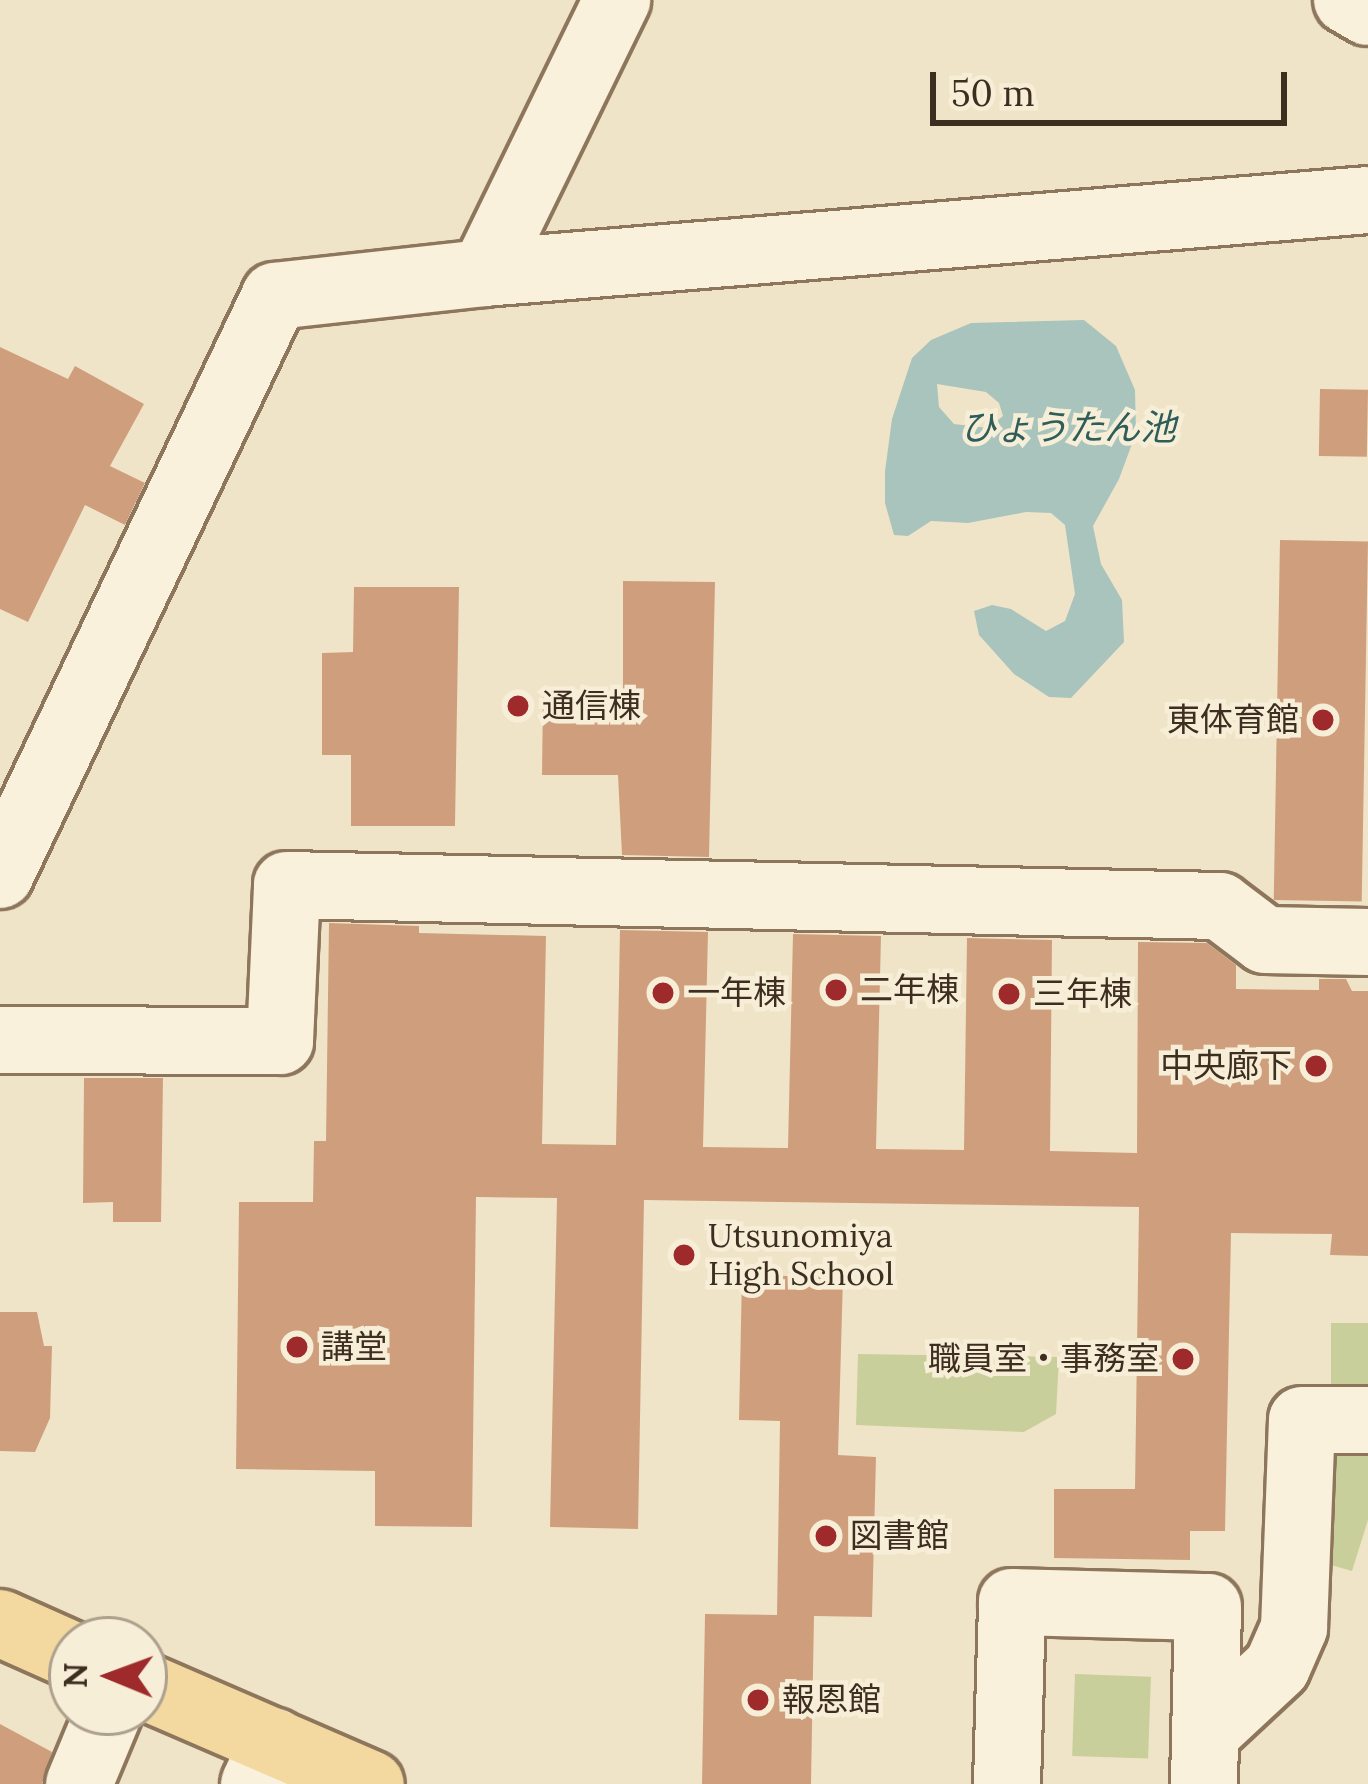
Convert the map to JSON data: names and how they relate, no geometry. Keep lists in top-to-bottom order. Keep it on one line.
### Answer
{"water":["ひょうたん池"],"places":["通信棟","東体育館","二年棟","一年棟","三年棟","中央廊下","Utsunomiya High School","講堂","職員室・事務室","図書館","報恩館"],"scale_bar":"50 m","north":"left"}
